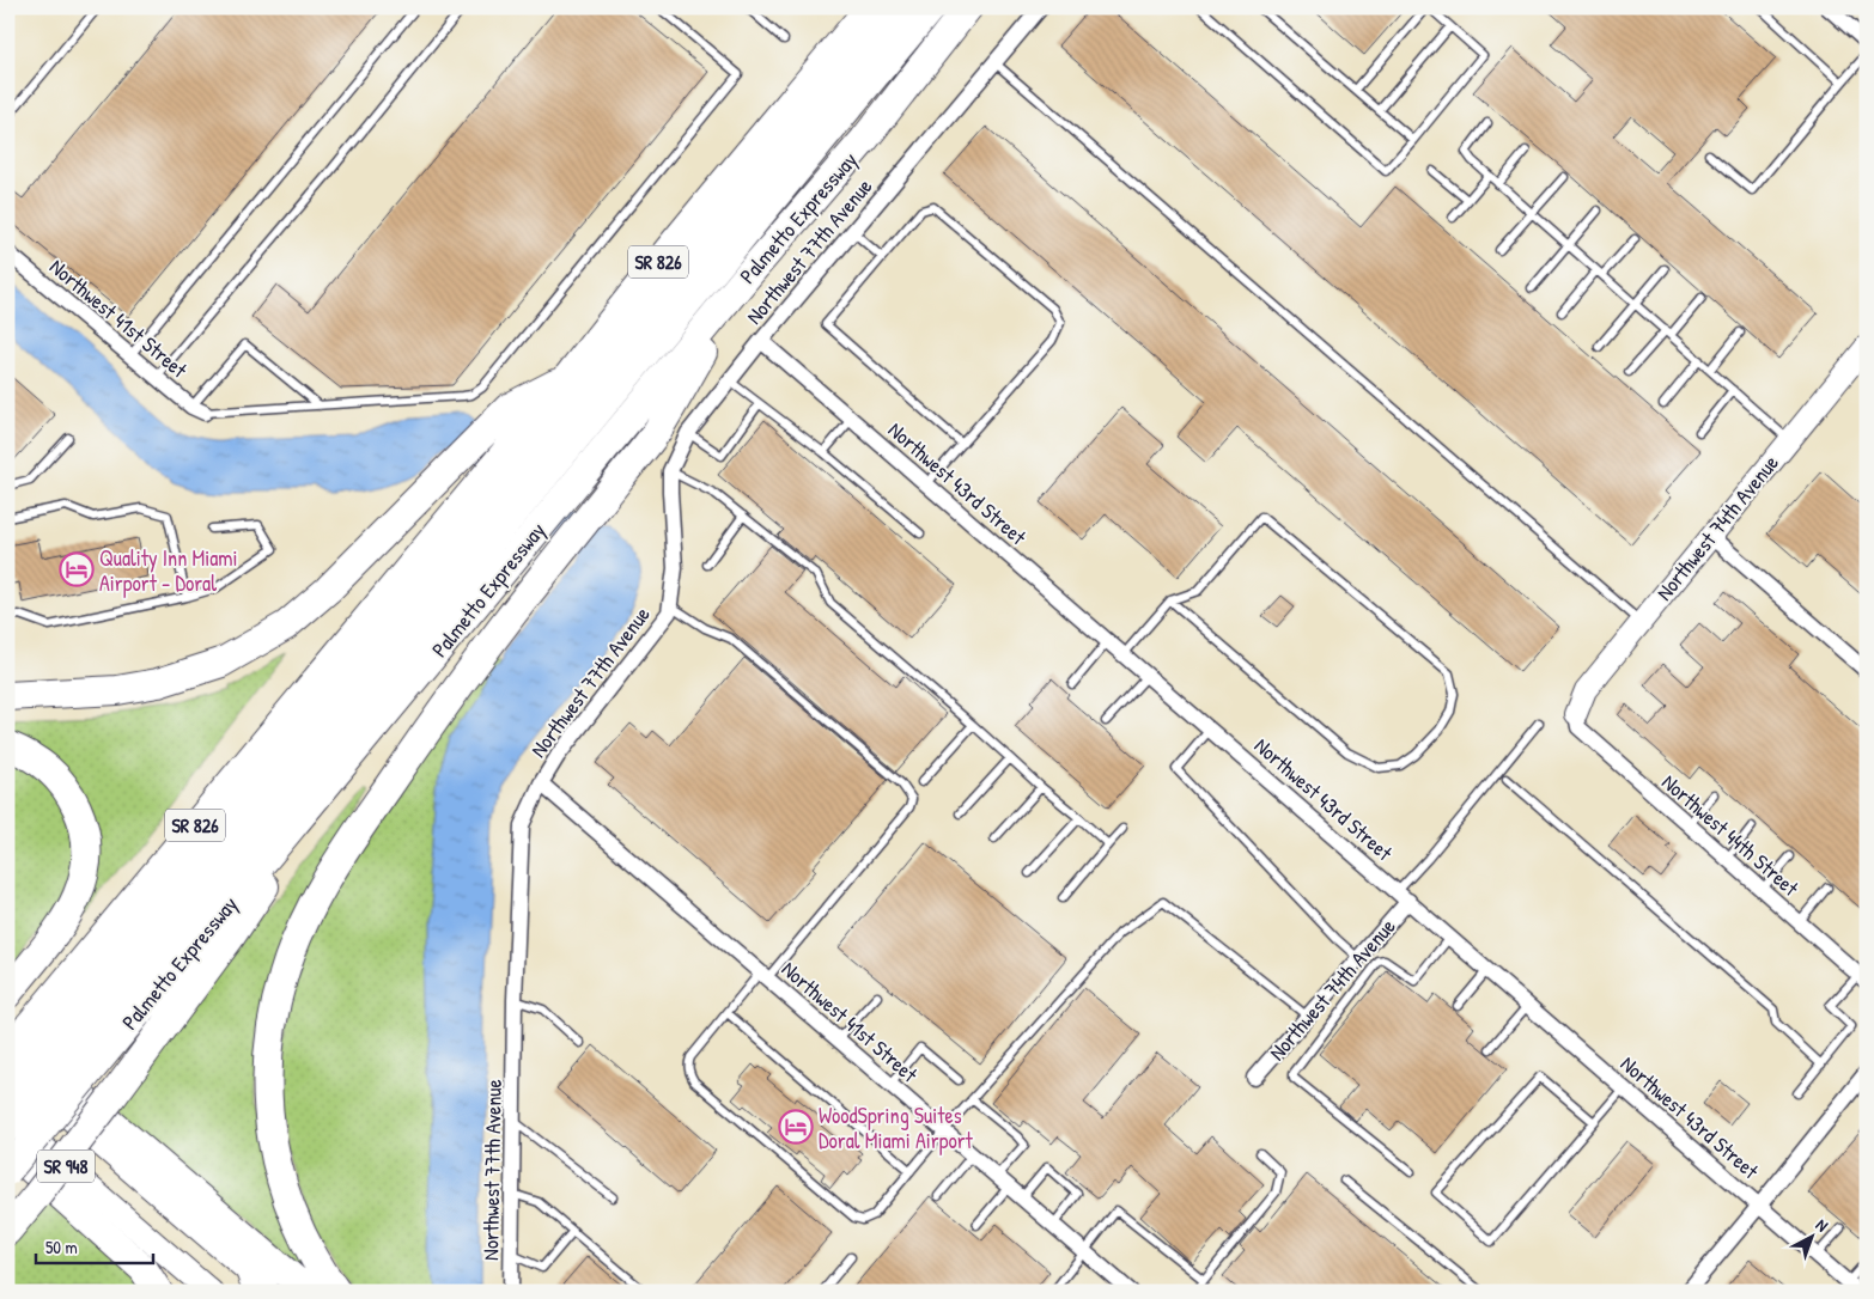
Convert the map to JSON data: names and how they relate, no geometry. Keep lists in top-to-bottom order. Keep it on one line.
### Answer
{"streets":{"highway":["Palmetto Expressway","SR 826"],"main road":["SR 948"],"street":["Northwest 77th Avenue","Northwest 41st Street","Northwest 43rd Street","Northwest 74th Avenue","Northwest 44th Street"]},"crossings":[["Northwest 77th Avenue","Northwest 41st Street"],["Northwest 77th Avenue","Northwest 43rd Street"],["Northwest 43rd Street","Northwest 74th Avenue"],["Northwest 74th Avenue","Northwest 44th Street"]],"places":{"hotel":["Quality Inn Miami Airport - Doral","WoodSpring Suites Doral Miami Airport"]},"scale_bar":"50 m","north":"top right"}
